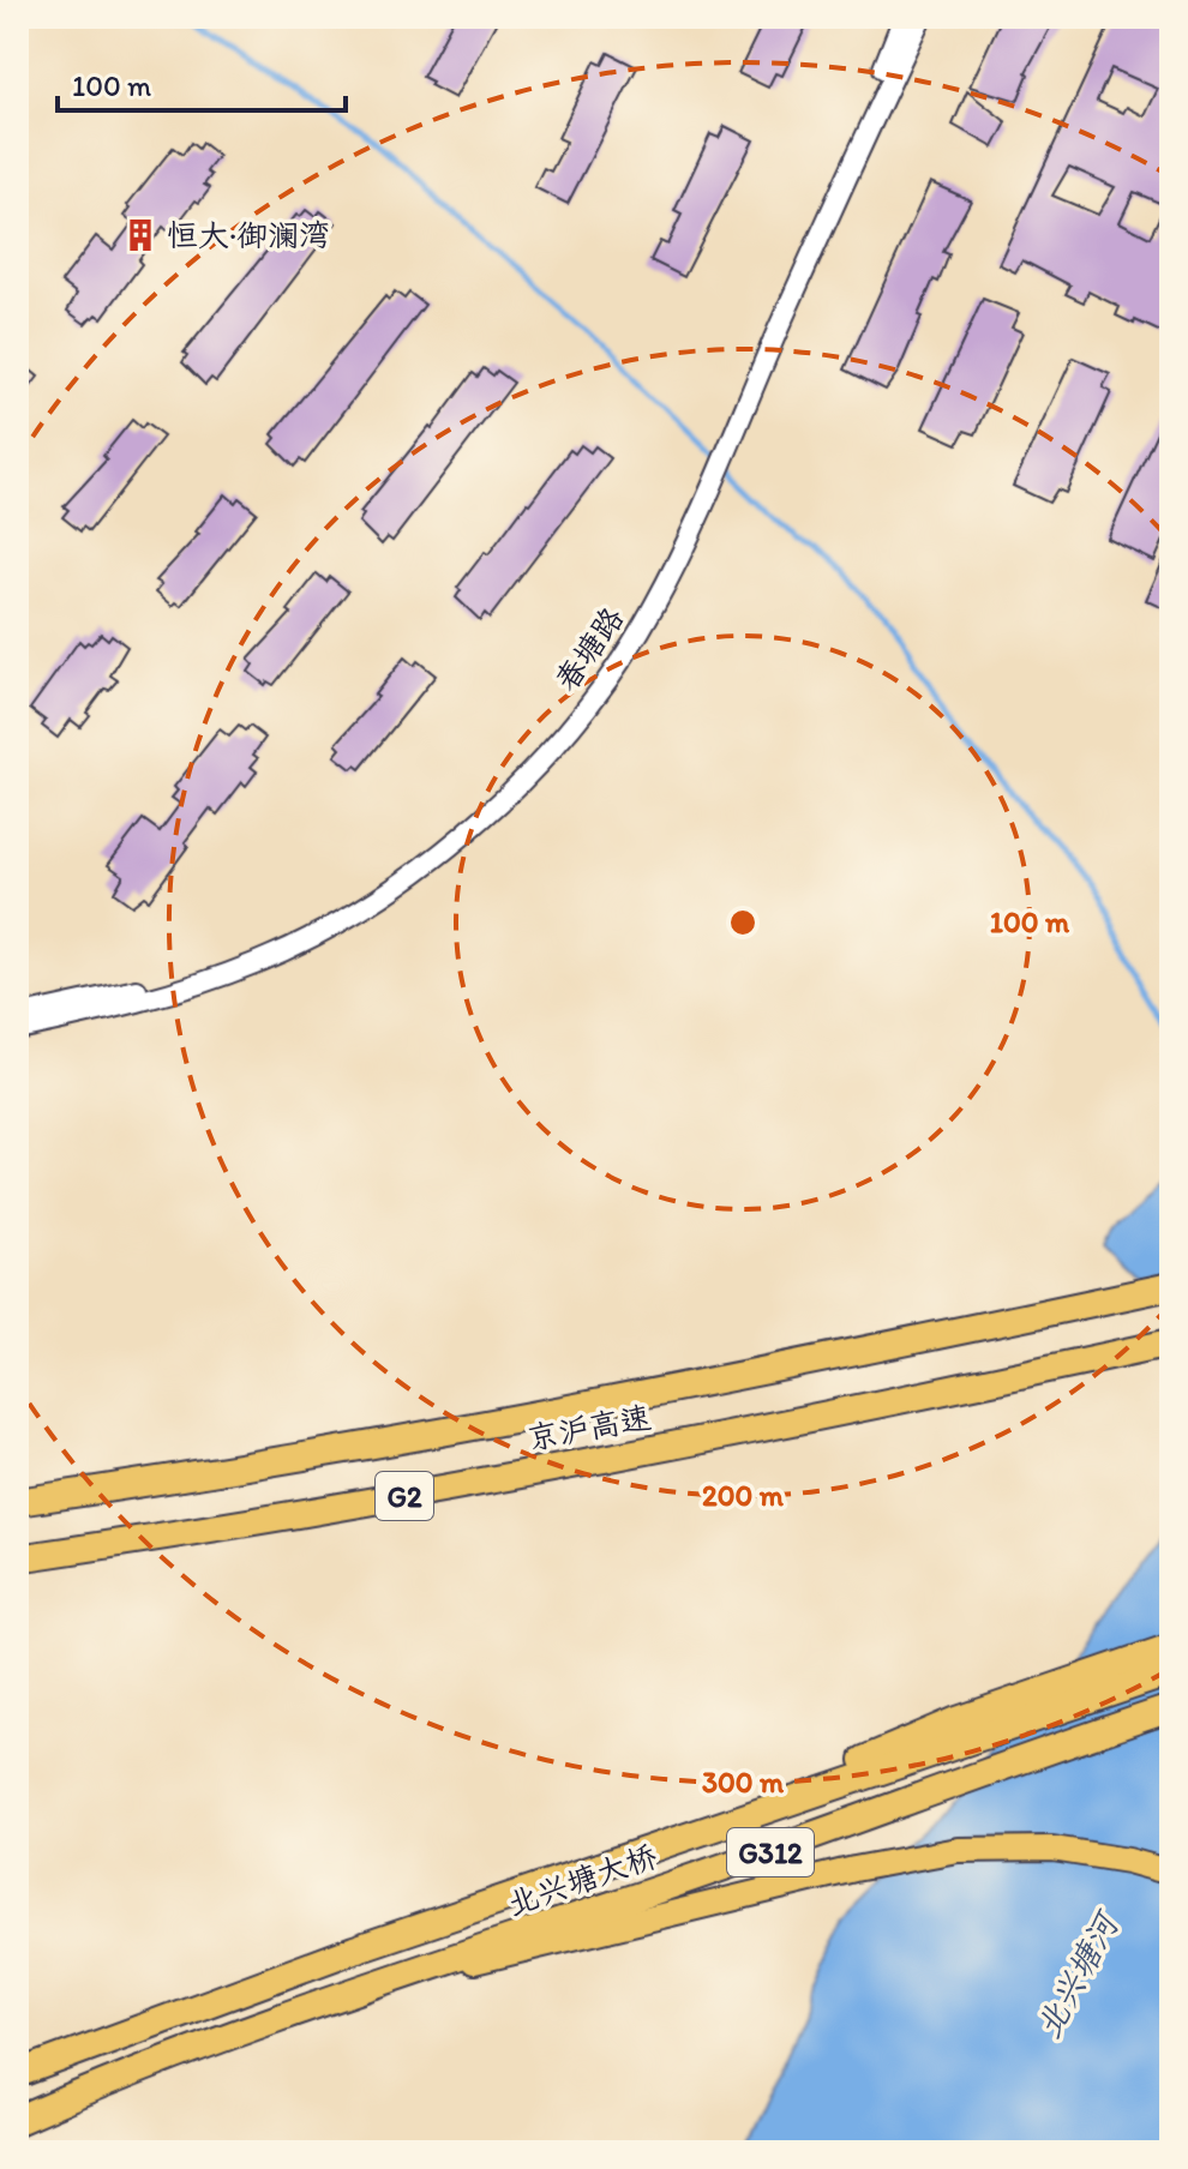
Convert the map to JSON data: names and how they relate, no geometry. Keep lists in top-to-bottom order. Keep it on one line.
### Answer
{"streets":{"highway":["京沪高速","G2","G312","北兴塘大桥"],"street":["春塘路"]},"water":["北兴塘河"],"places":{"building":["恒大·御澜湾"]},"scale_bar":"100 m","rings":["100 m","200 m","300 m"]}
